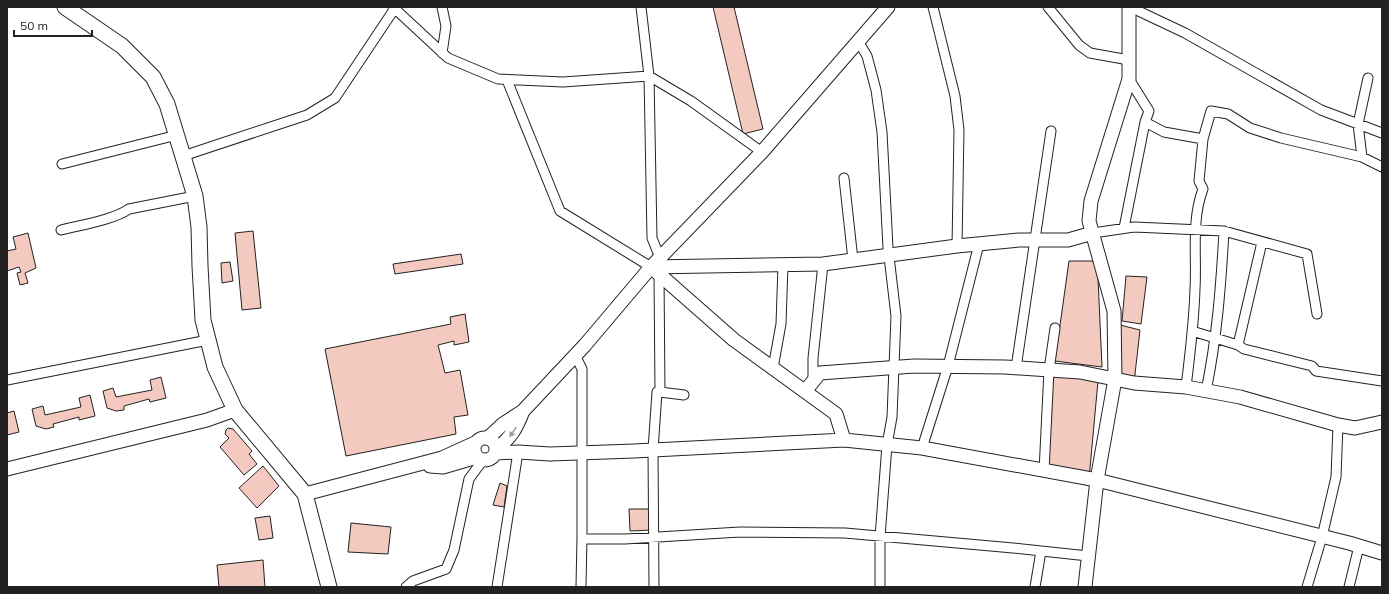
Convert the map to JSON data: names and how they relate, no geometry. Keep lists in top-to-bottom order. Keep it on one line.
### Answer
{"scale_bar":"50 m"}
